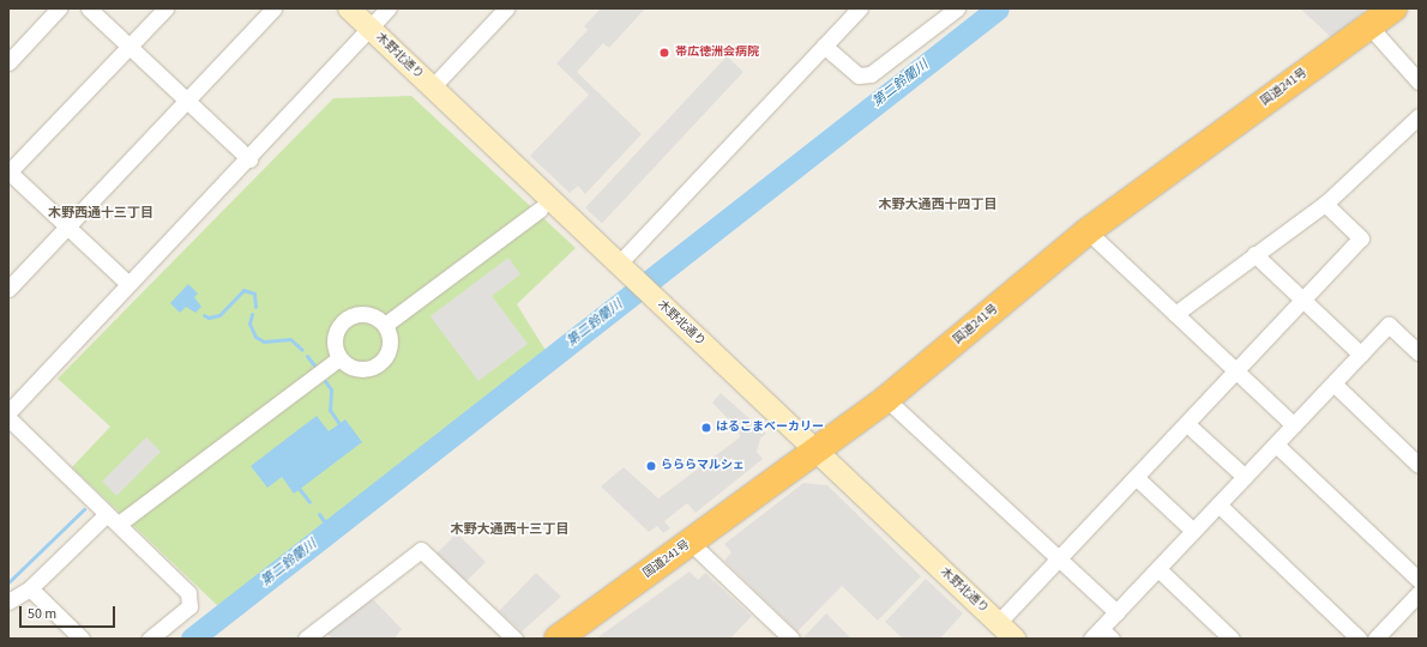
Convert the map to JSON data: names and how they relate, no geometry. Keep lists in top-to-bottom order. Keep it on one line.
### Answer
{"streets":{"highway":["国道241号"],"street":["木野北通り"]},"crossings":[["木野北通り","国道241号"]],"districts":["木野大通西十四丁目","木野西通十三丁目","木野大通西十三丁目"],"water":["第二鈴蘭川"],"places":["帯広徳洲会病院","はるこまベーカリー","らららマルシェ"],"scale_bar":"50 m"}
